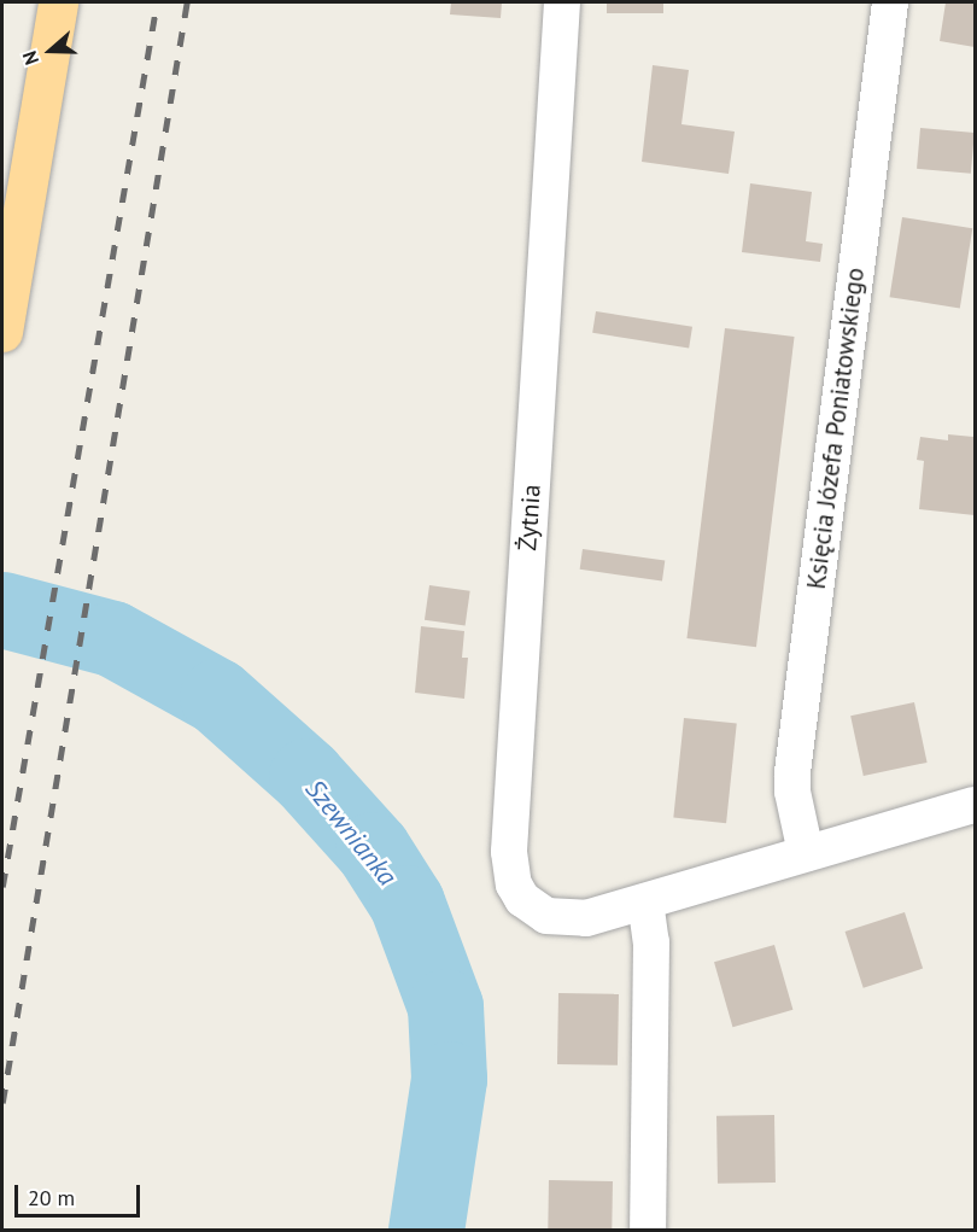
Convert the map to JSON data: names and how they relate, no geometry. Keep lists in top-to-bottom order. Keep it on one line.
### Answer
{"streets":{"street":["Księcia Józefa Poniatowskiego","Żytnia"]},"water":["Szewnianka"],"scale_bar":"20 m","north":"left"}
